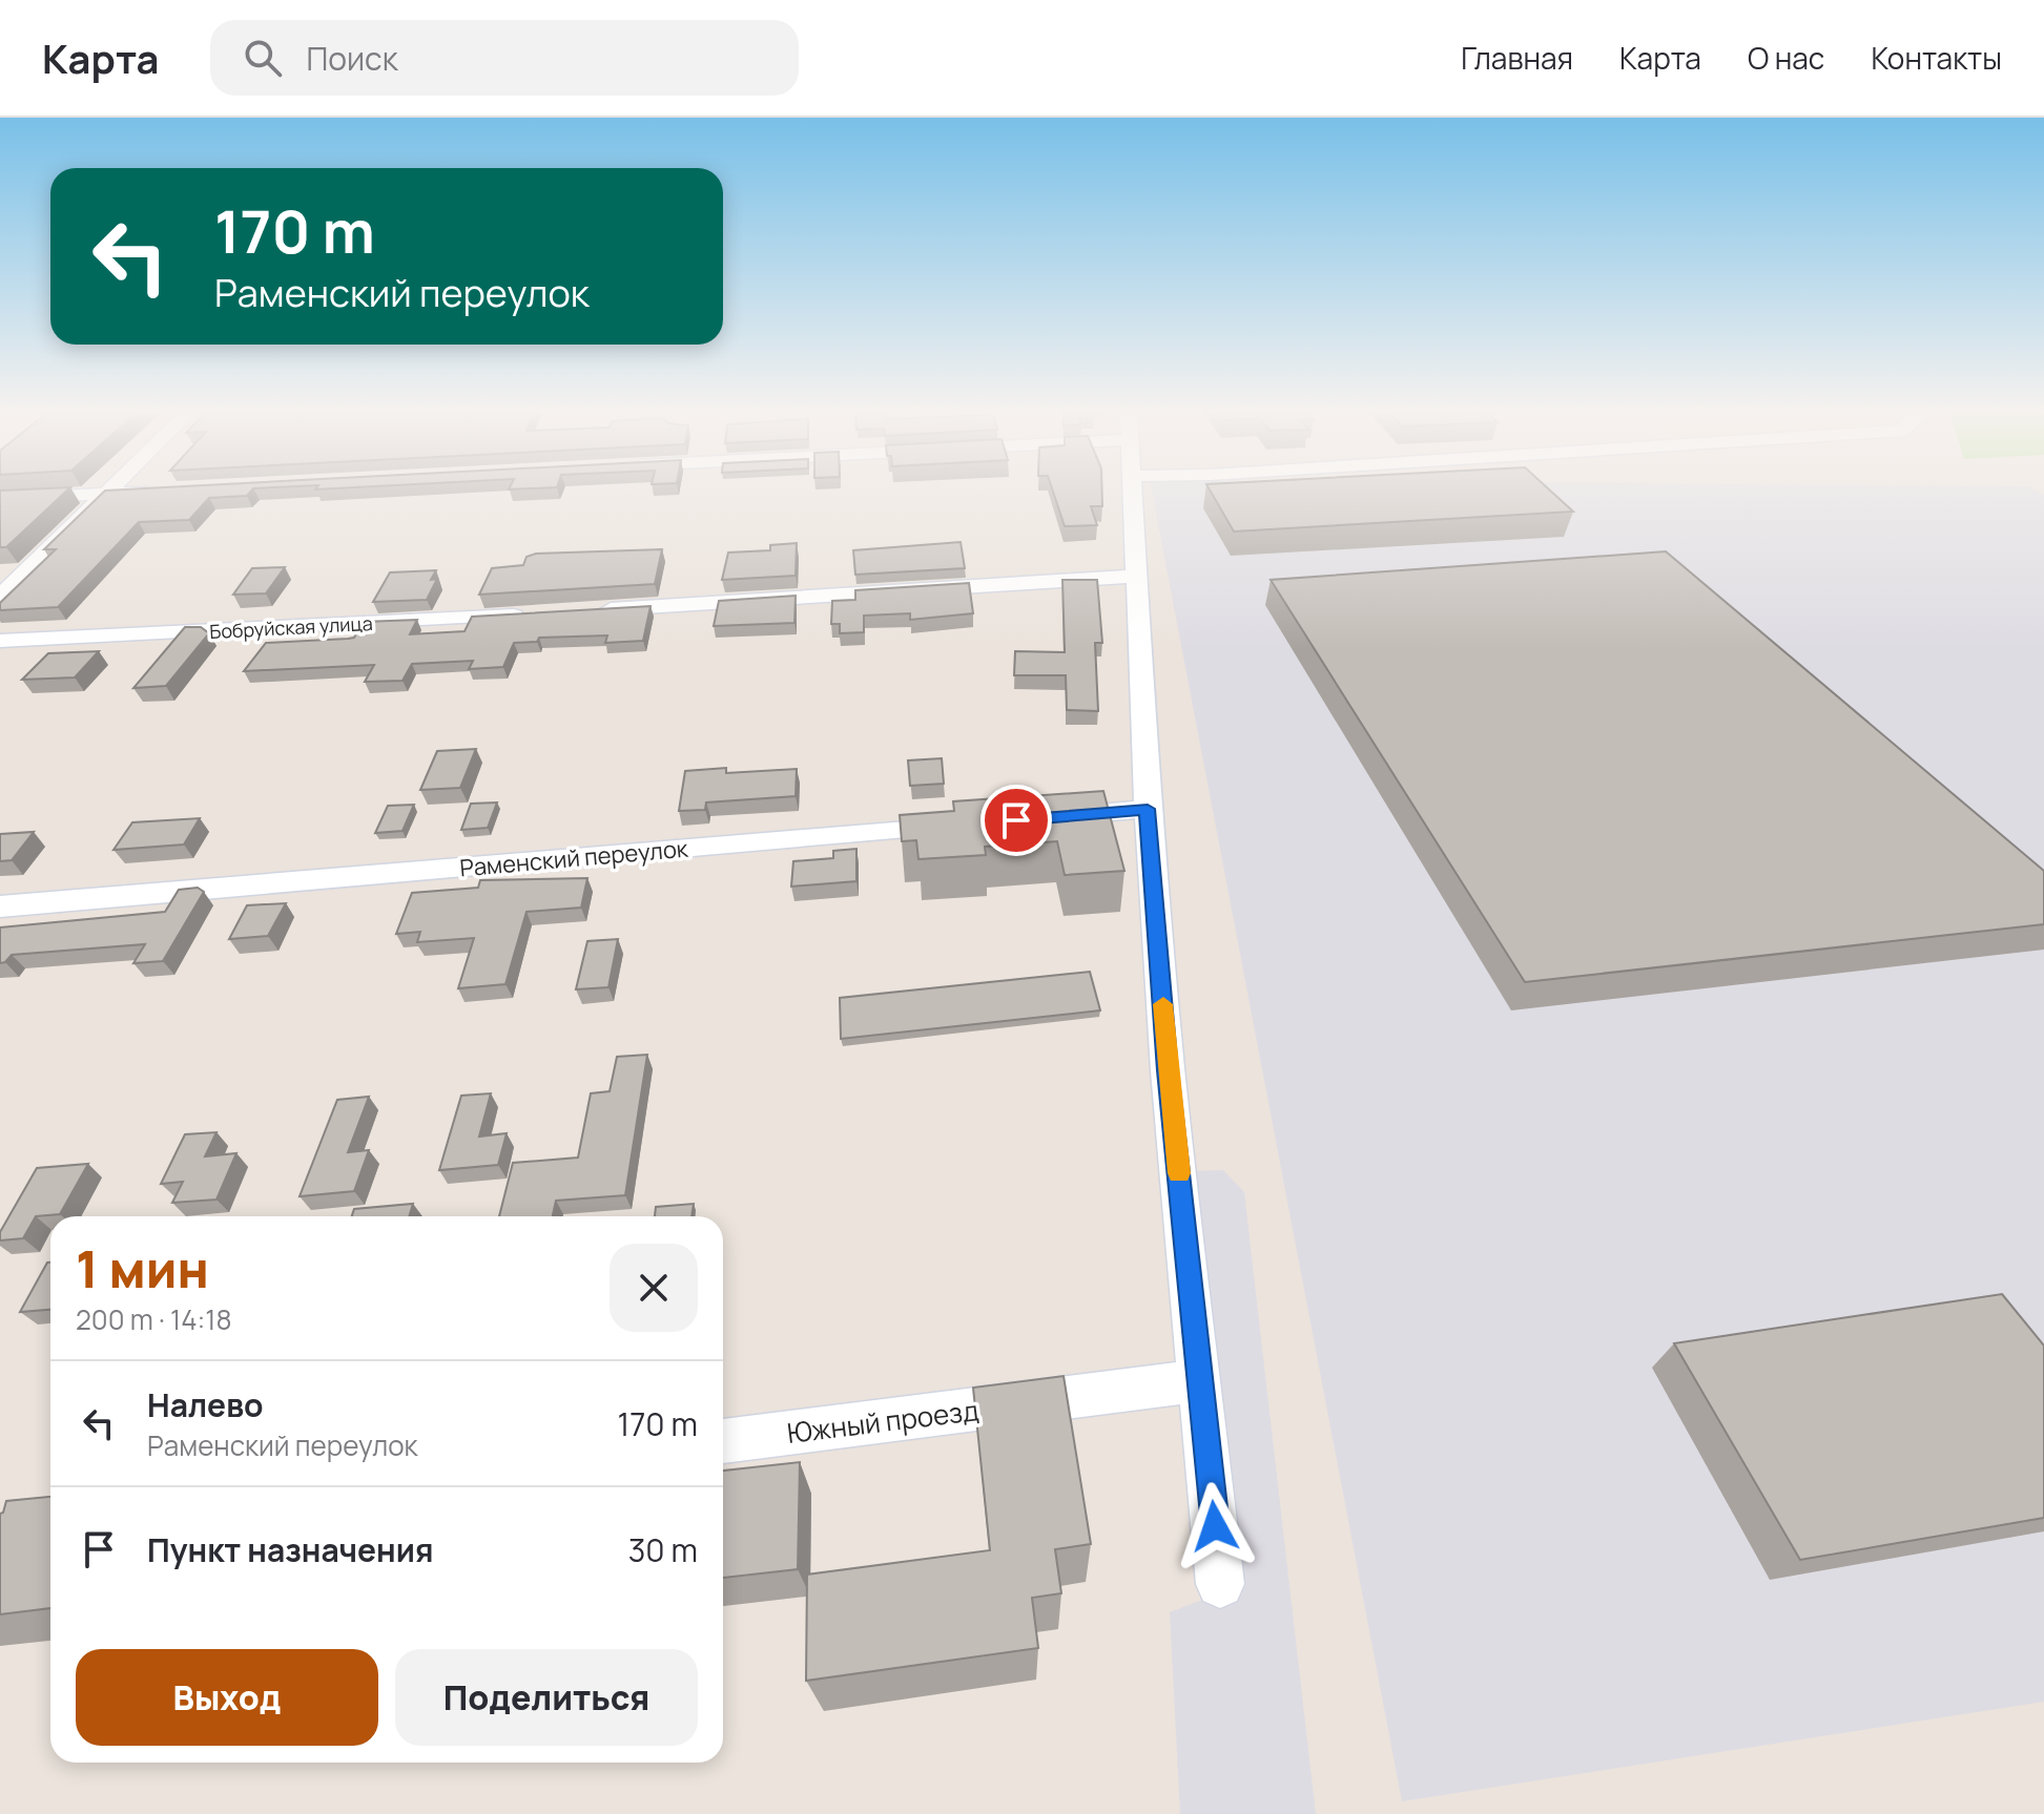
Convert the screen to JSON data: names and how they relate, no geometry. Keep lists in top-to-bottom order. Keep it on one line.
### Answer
{"streets":{"street":["Бобруйская улица","Раменский переулок","Южный проезд"]},"page":{"header":"Карта","search":"Поиск","nav":["Главная","Карта","О нас","Контакты"],"turn":["170 m","Раменский переулок"],"heading":["1 мин","200 m · 14:18"],"list":[{"name":"Налево","note":"Раменский переулок","value":"170 m"},{"name":"Пункт назначения","value":"30 m"}],"buttons":["Выход","Поделиться"]}}
